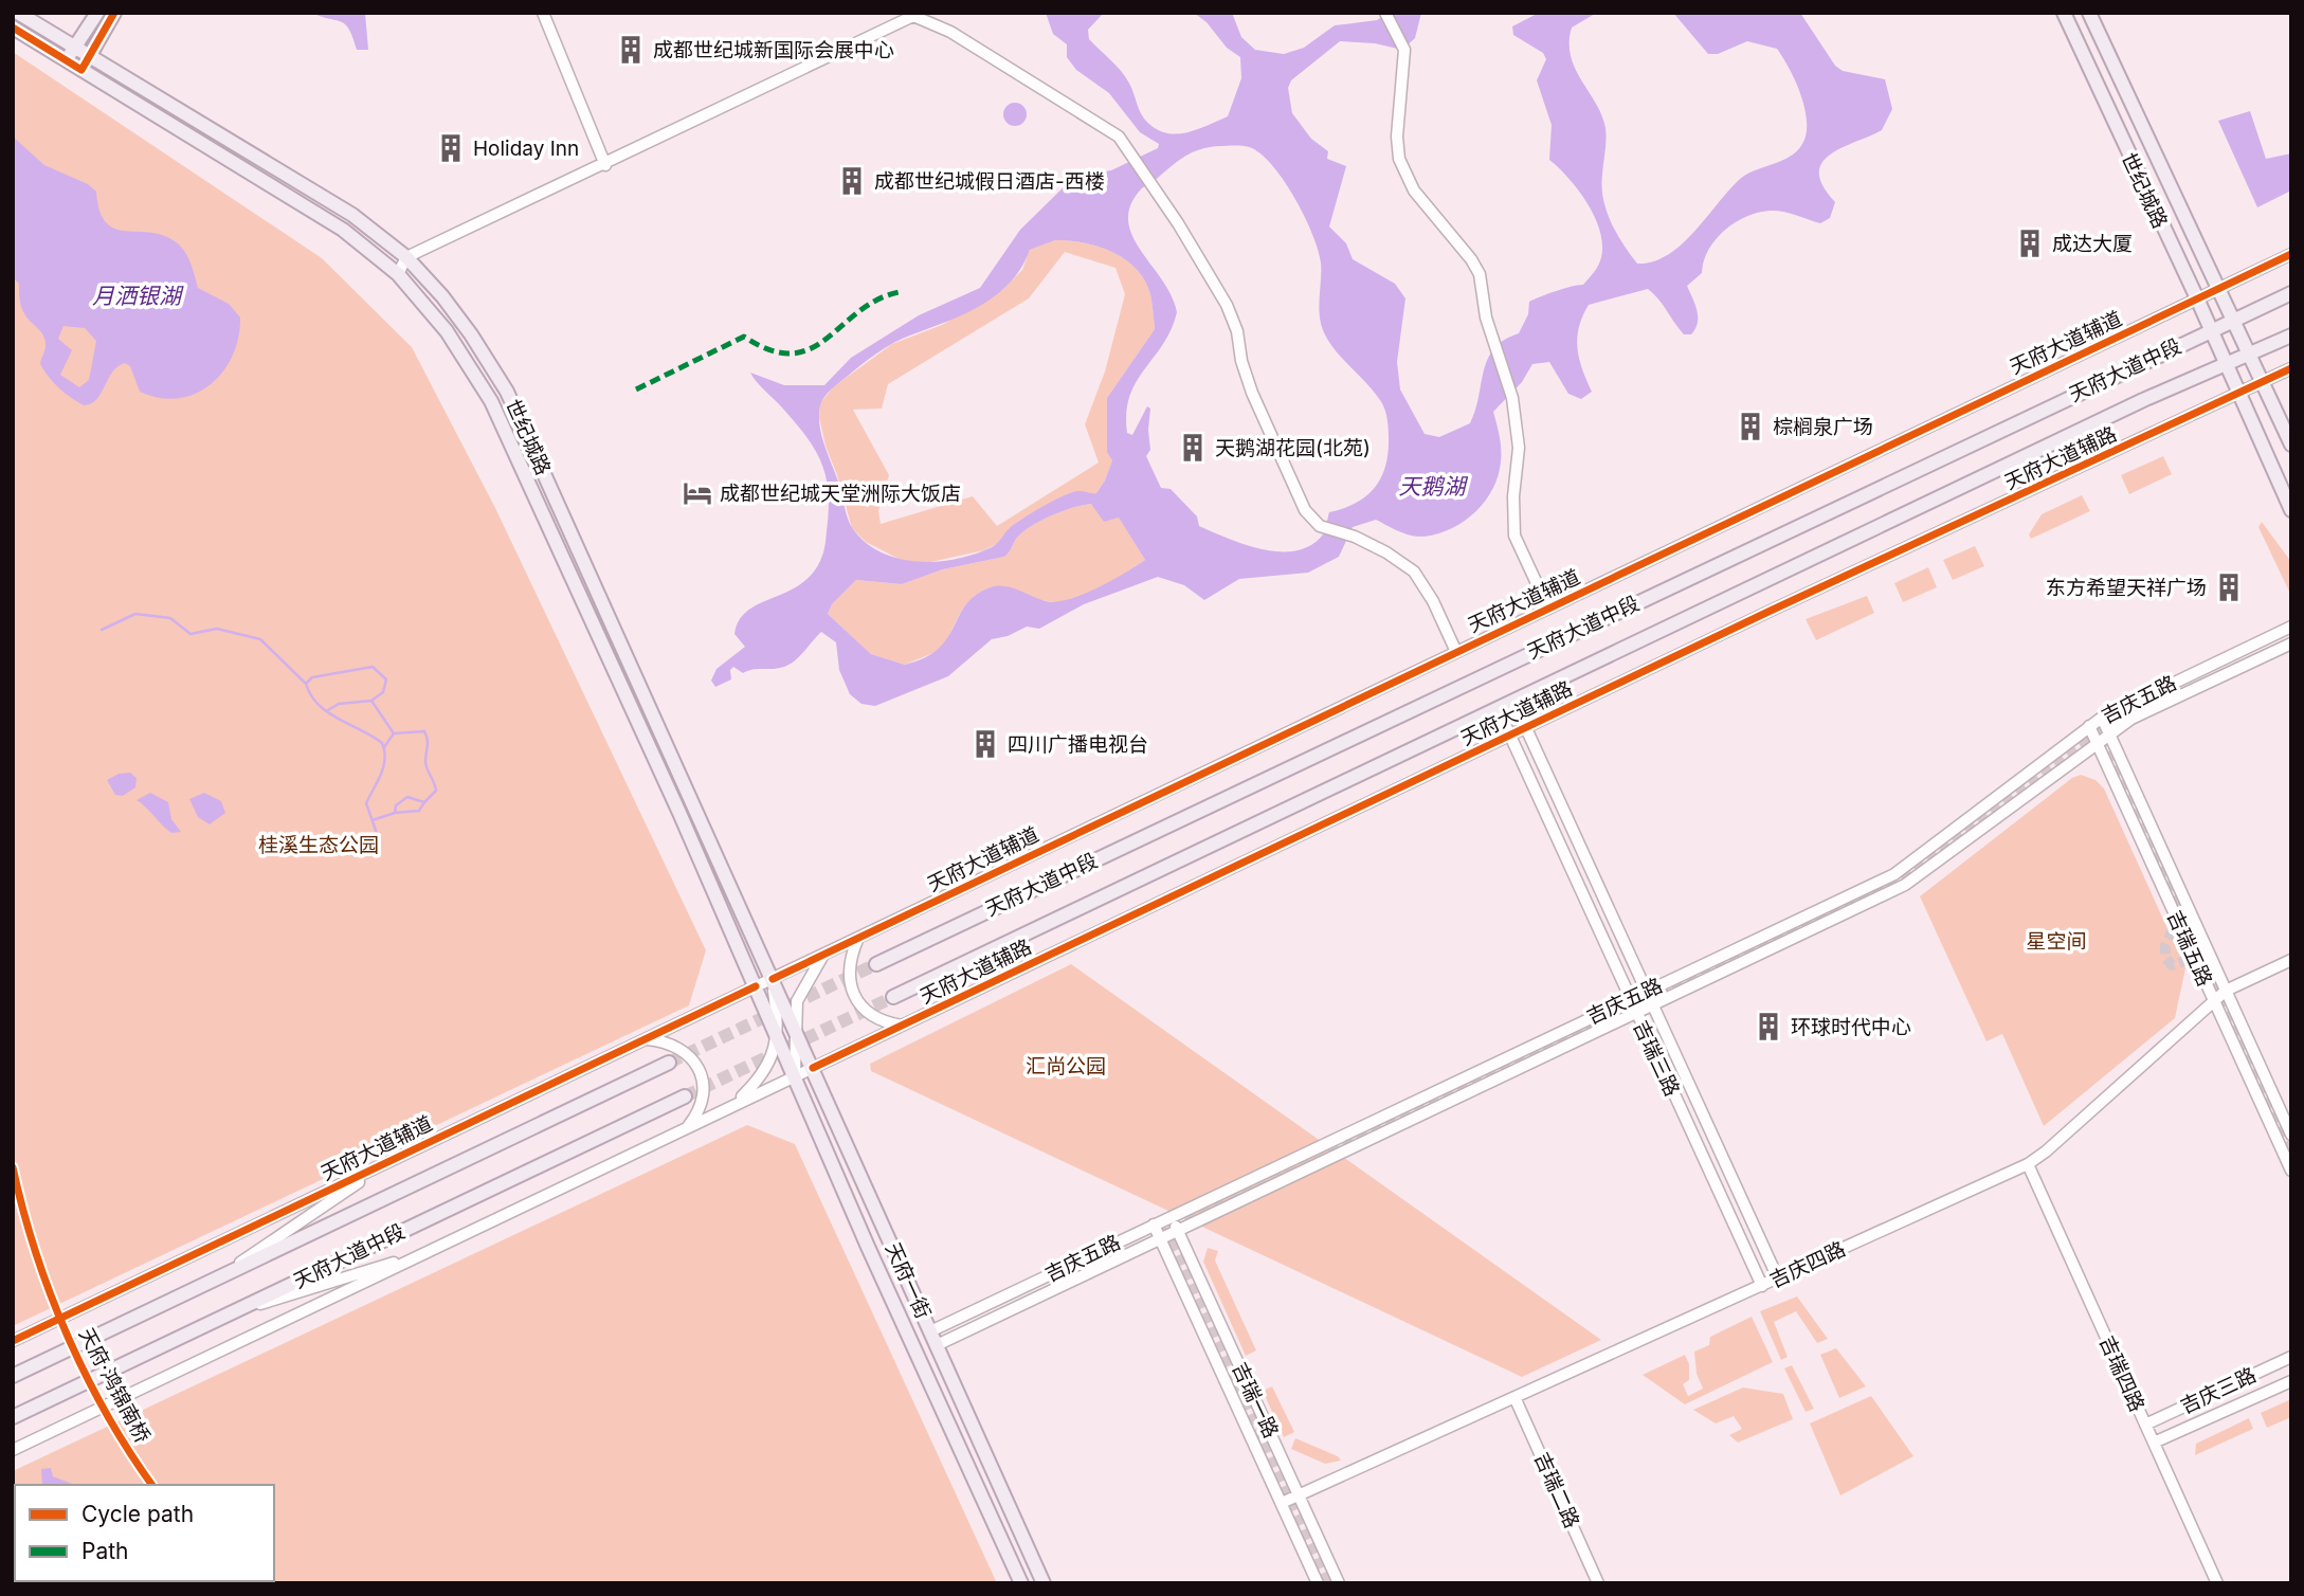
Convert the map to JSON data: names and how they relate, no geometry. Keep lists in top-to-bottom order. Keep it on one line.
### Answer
{"streets":{"main road":["世纪城路","天府大道中段","天府一街"],"street":["天府大道辅道","天府大道辅路","吉庆五路","吉瑞五路","吉瑞三路","吉庆四路","吉瑞四路","吉庆三路","吉瑞一路","吉瑞二路"],"cycle path":["天府·鸿锦南桥"]},"crossings":[["世纪城路","天府大道辅道"],["世纪城路","天府大道中段"],["世纪城路","天府大道辅路"],["世纪城路","天府一街"],["天府大道辅道","天府一街"],["天府大道中段","吉瑞三路"],["天府大道辅路","吉瑞三路"],["天府大道辅路","天府一街"],["吉庆五路","吉瑞五路"],["吉庆五路","吉瑞三路"],["吉庆五路","天府一街"],["吉庆五路","吉瑞一路"],["吉瑞五路","吉庆四路"],["吉瑞三路","吉庆四路"],["吉庆四路","吉瑞四路"],["吉庆四路","吉瑞一路"],["吉庆四路","吉瑞二路"],["吉瑞四路","吉庆三路"]],"water":["月洒银湖","天鹅湖"],"parks":["桂溪生态公园","星空间","汇尚公园"],"places":{"building":["成都世纪城新国际会展中心","Holiday Inn","成都世纪城假日酒店-西楼","成达大厦","棕榈泉广场","天鹅湖花园(北苑)","东方希望天祥广场","四川广播电视台","环球时代中心"],"hotel":["成都世纪城天堂洲际大饭店"]},"legend":["Cycle path","Path"]}
